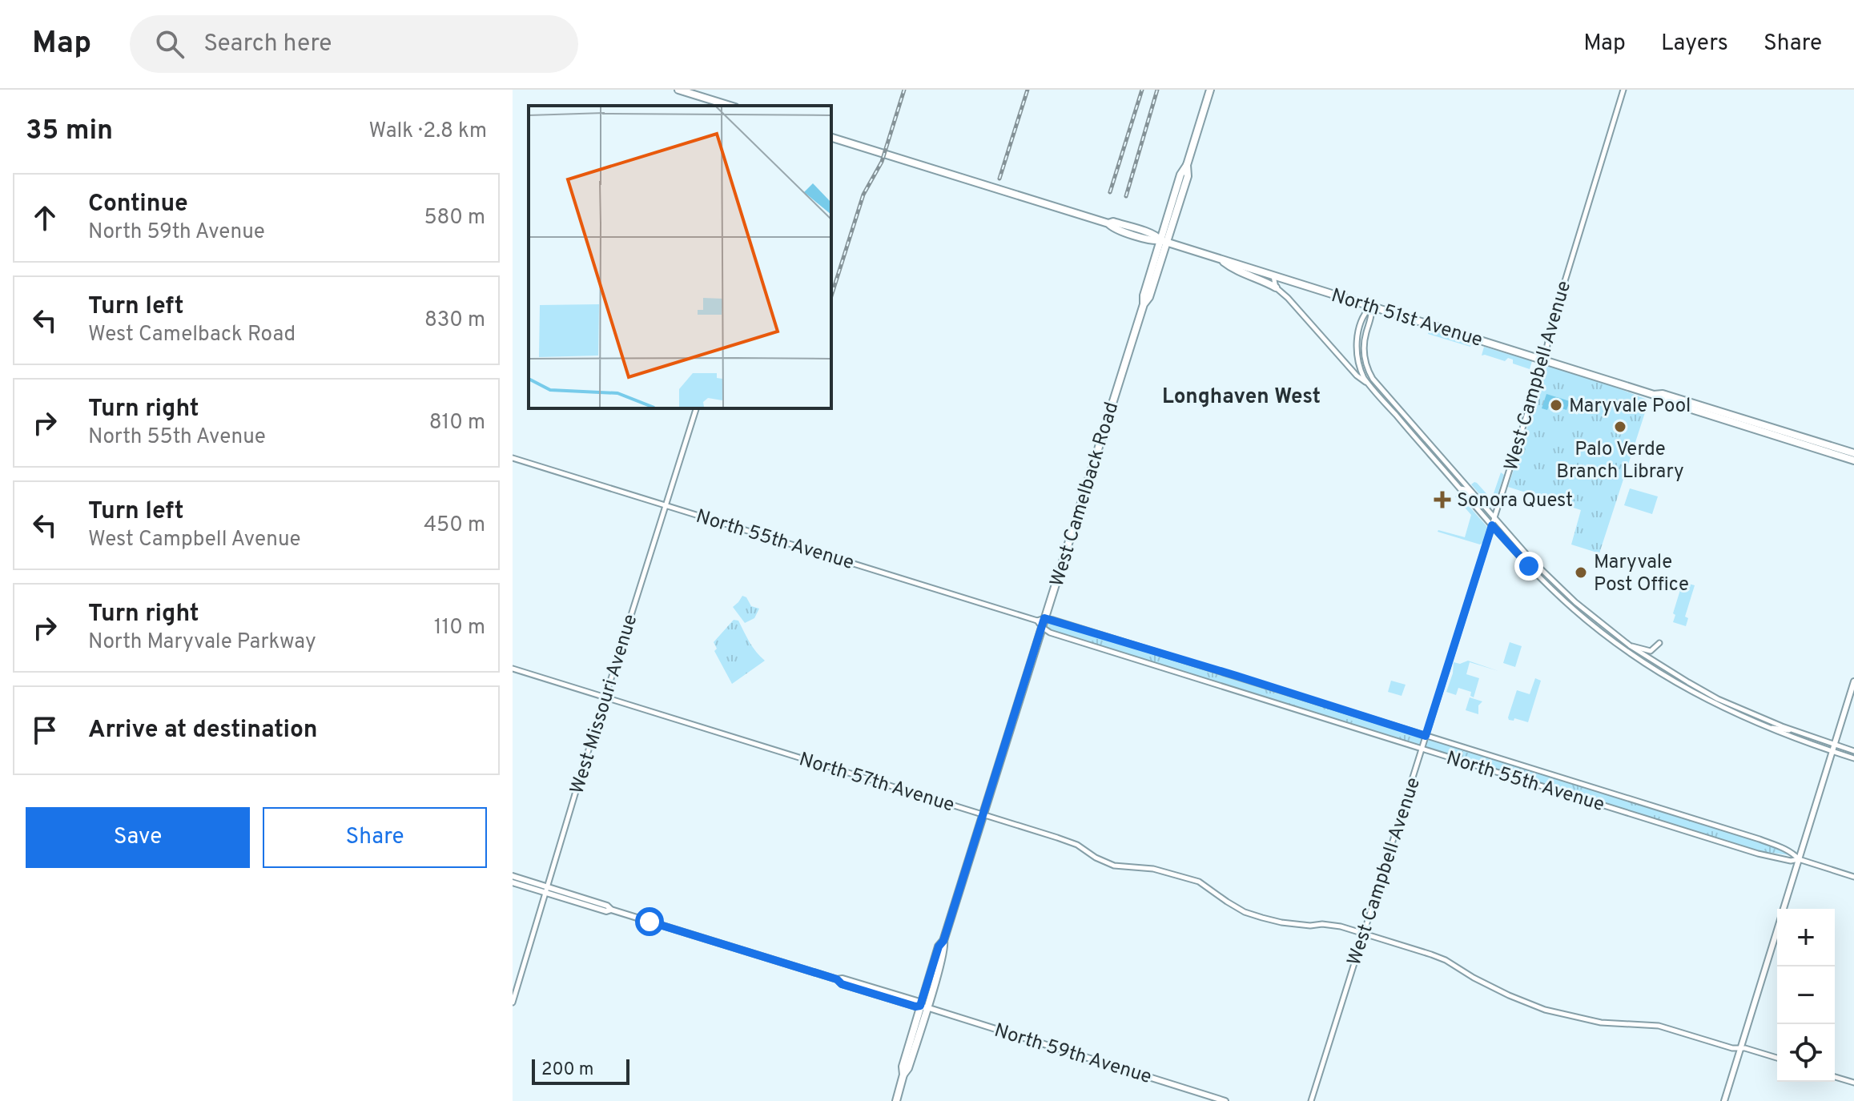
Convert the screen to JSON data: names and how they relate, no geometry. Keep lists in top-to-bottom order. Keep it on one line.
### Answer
{"streets":{"main road":["North 51st Avenue","West Camelback Road","North 59th Avenue"],"street":["West Campbell Avenue","North 55th Avenue","West Missouri Avenue","North 57th Avenue"]},"crossings":[["North 51st Avenue","West Campbell Avenue"],["North 51st Avenue","West Camelback Road"],["West Campbell Avenue","North 55th Avenue"],["West Campbell Avenue","North 57th Avenue"],["West Camelback Road","North 55th Avenue"],["West Camelback Road","North 57th Avenue"],["West Camelback Road","North 59th Avenue"],["North 55th Avenue","West Missouri Avenue"],["West Missouri Avenue","North 57th Avenue"],["West Missouri Avenue","North 59th Avenue"]],"districts":["Longhaven West"],"places":{"other":["Maryvale Pool","Palo Verde Branch Library","Maryvale Post Office"],"health":["Sonora Quest"]},"scale_bar":"200 m","page":{"header":"Map","search":"Search here","nav":["Map","Layers","Share"],"heading":["35 min","Walk · 2.8 km"],"list":[["Continue","North 59th Avenue","580 m"],["Turn left","West Camelback Road","830 m"],["Turn right","North 55th Avenue","810 m"],["Turn left","West Campbell Avenue","450 m"],["Turn right","North Maryvale Parkway","110 m"],"Arrive at destination"],"buttons":["Save","Share"],"map_buttons":["+","−"],"scale":"200 m"}}
